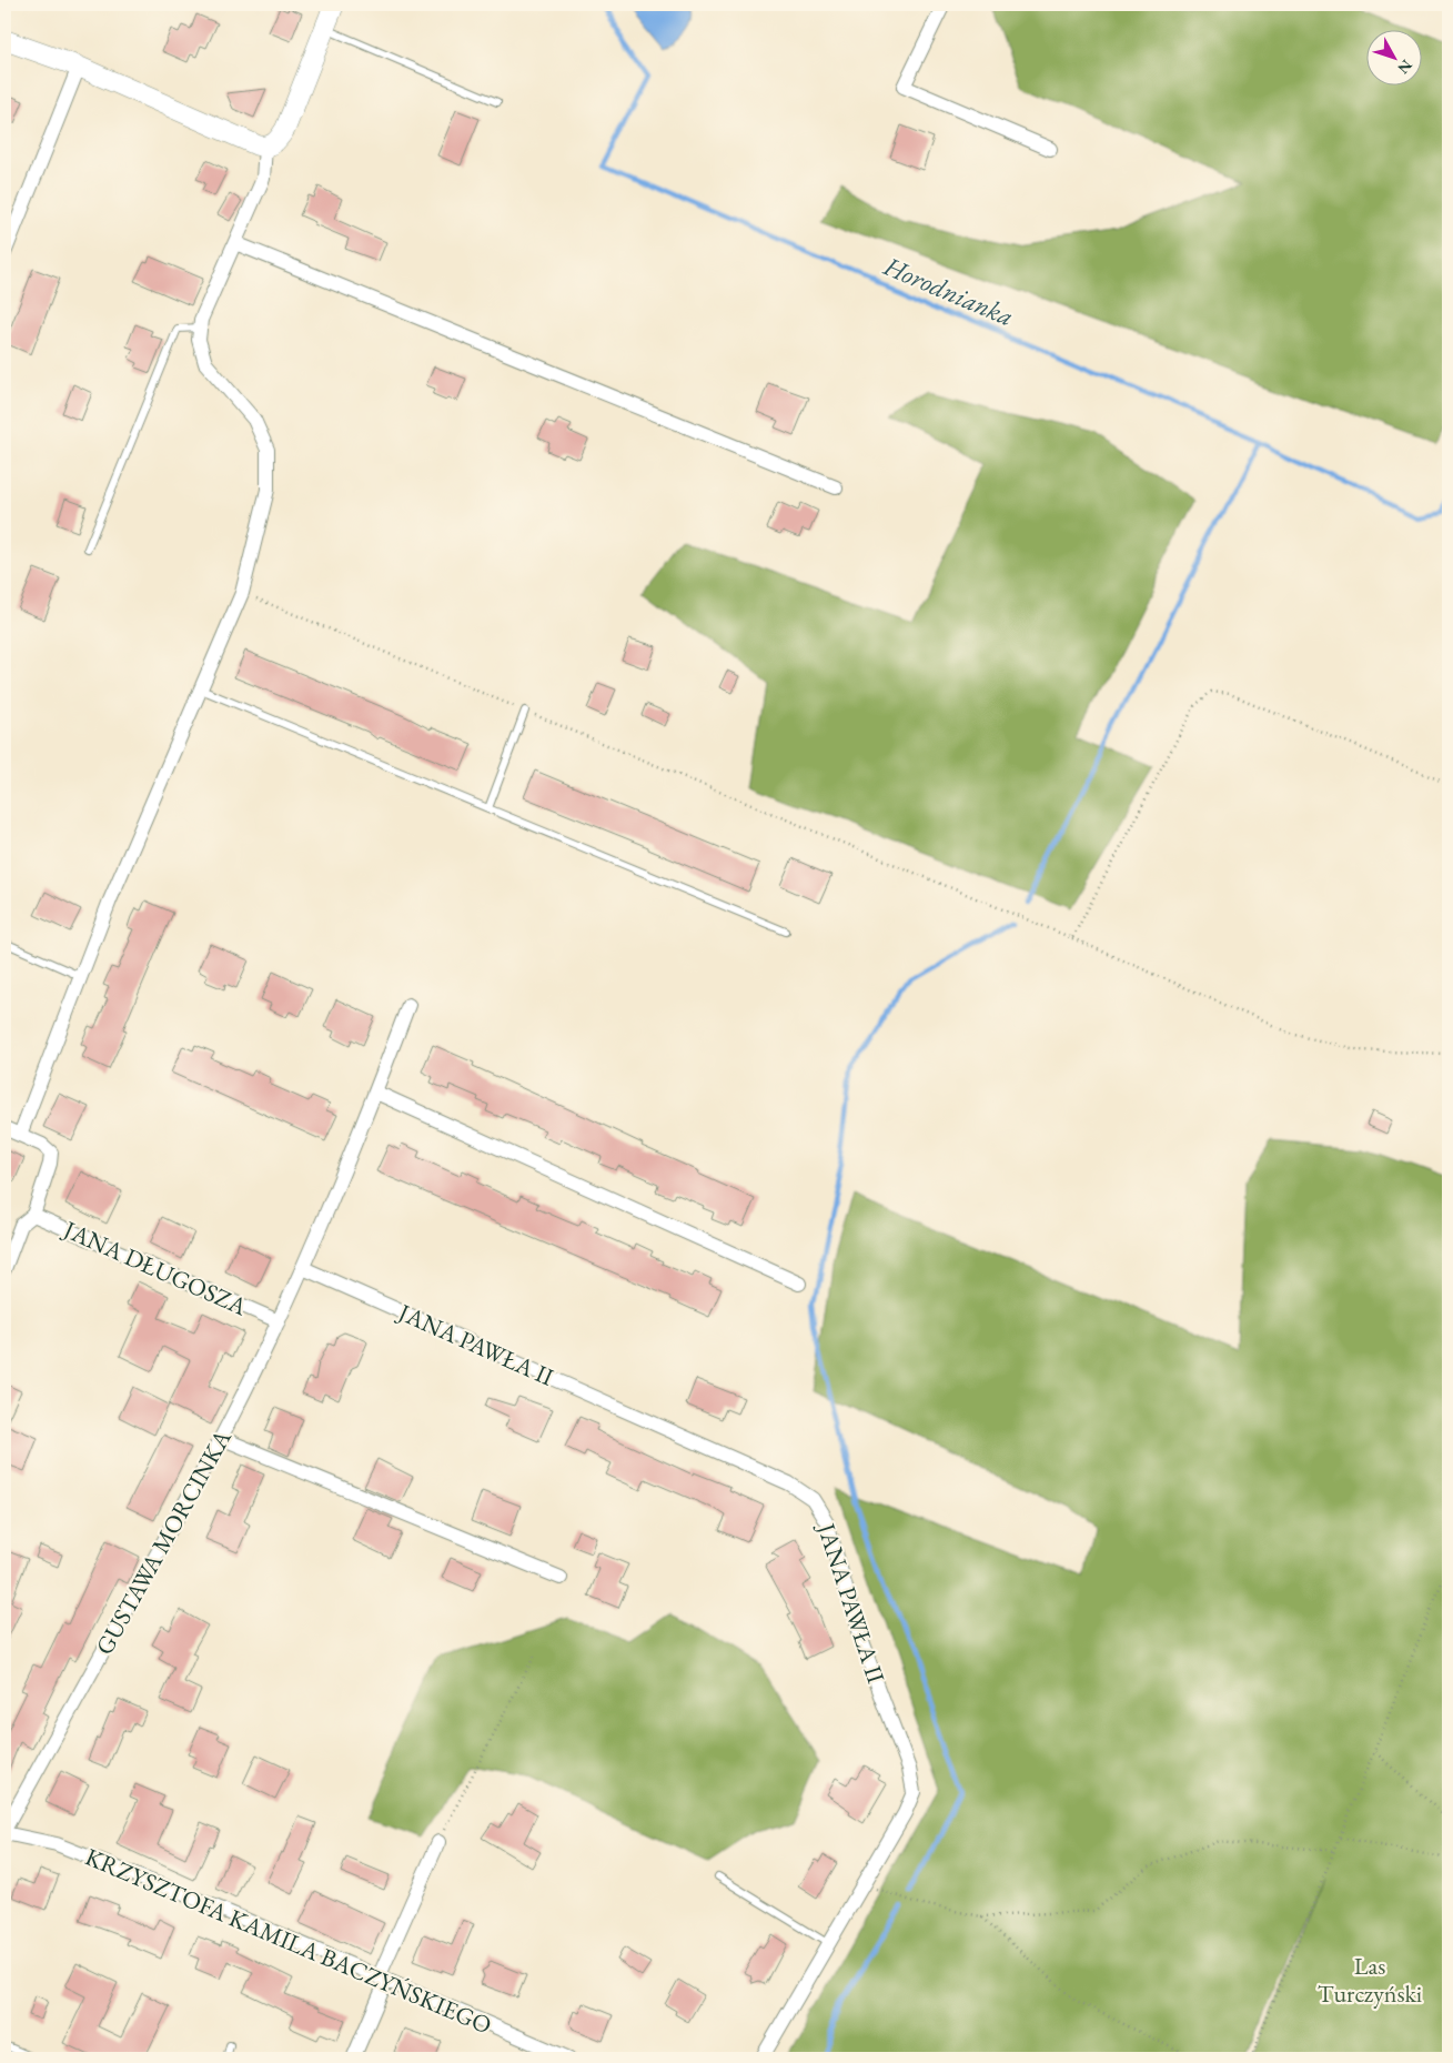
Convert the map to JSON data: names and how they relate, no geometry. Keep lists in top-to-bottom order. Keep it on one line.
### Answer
{"streets":{"street":["JANA DŁUGOSZA","JANA PAWŁA II","GUSTAWA MORCINKA","KRZYSZTOFA KAMILA BACZYŃSKIEGO"]},"crossings":[["JANA DŁUGOSZA","GUSTAWA MORCINKA"],["JANA PAWŁA II","GUSTAWA MORCINKA"],["GUSTAWA MORCINKA","KRZYSZTOFA KAMILA BACZYŃSKIEGO"]],"water":["Horodnianka"],"parks":["Las Turczyński"],"north":"bottom right"}
